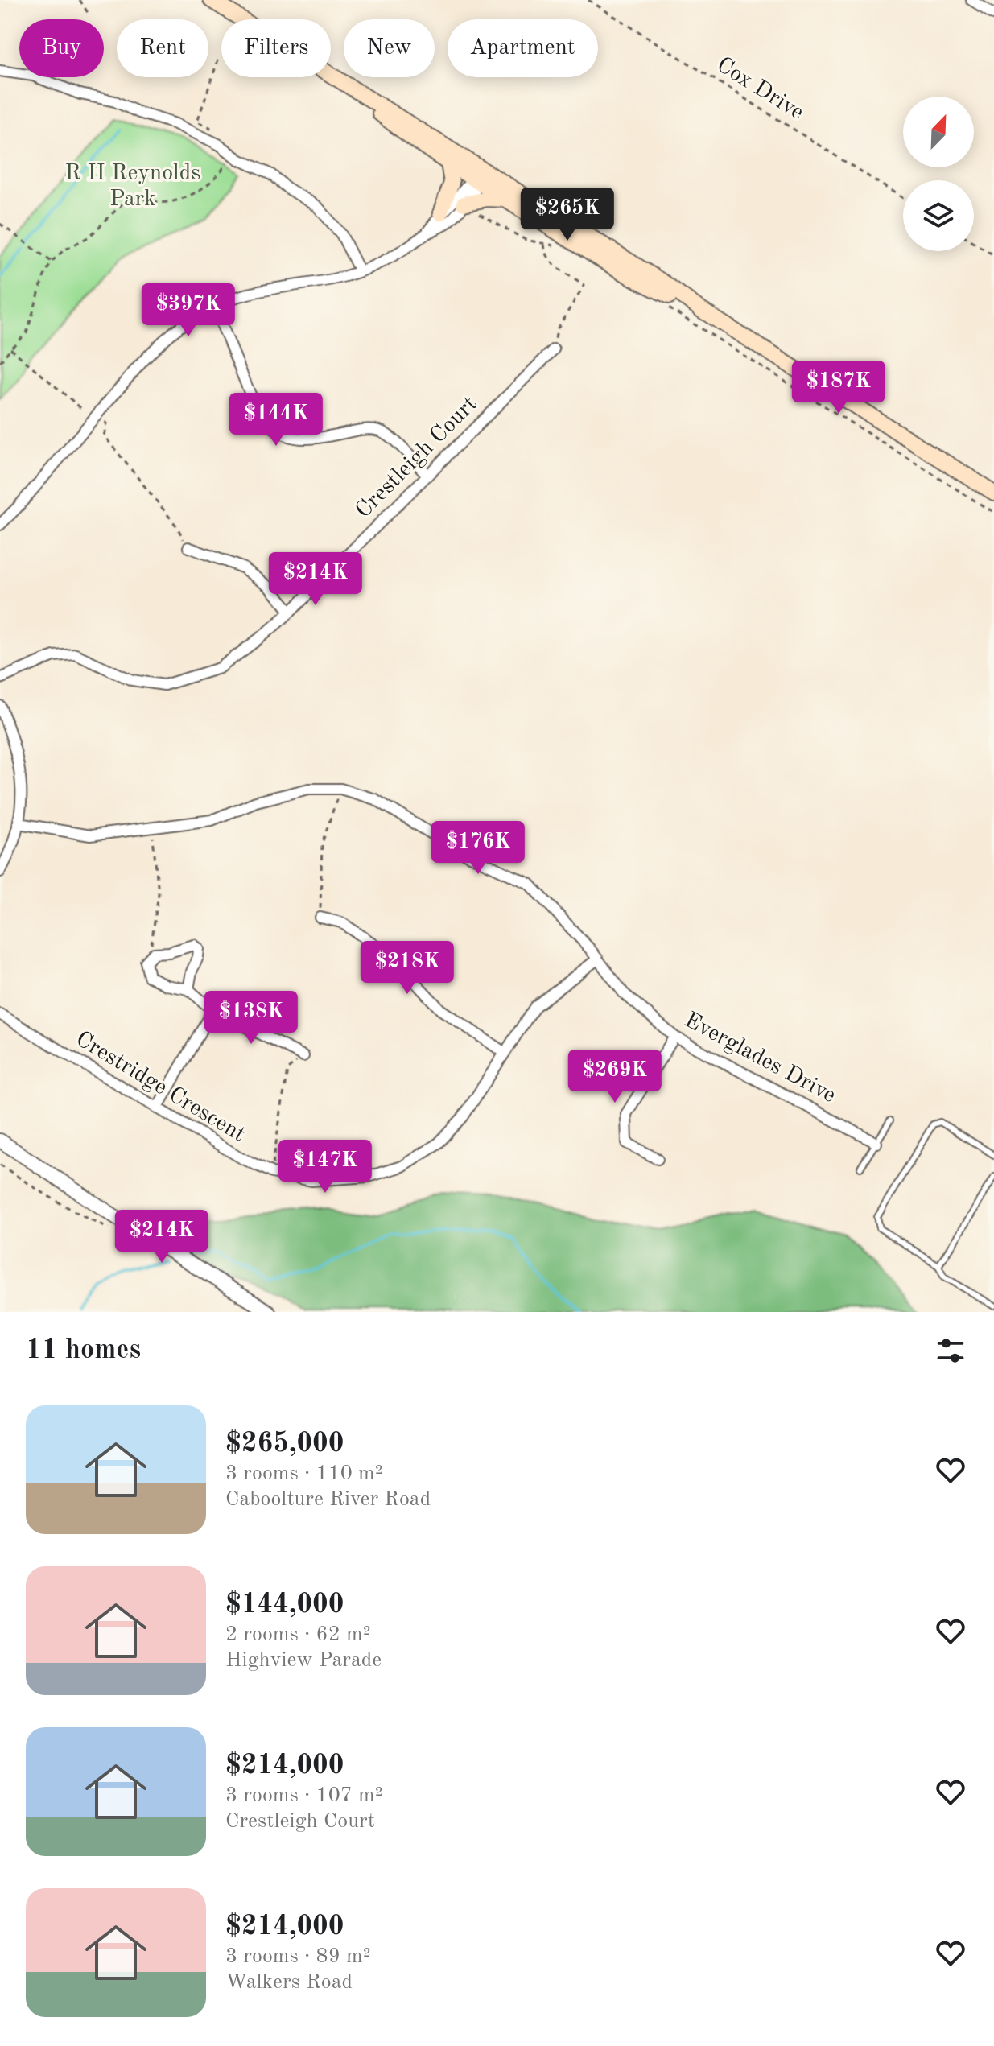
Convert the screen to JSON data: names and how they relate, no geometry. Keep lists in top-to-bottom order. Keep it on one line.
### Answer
{"streets":{"street":["Crestleigh Court","Everglades Drive","Crestridge Crescent"],"path":["Cox Drive"]},"crossings":[["Everglades Drive","Crestridge Crescent"]],"parks":["R H Reynolds Park"],"north":"top right","page":{"chip":["Buy","Rent","Filters","New","Apartment"],"price":["$265K","$397K","$187K","$144K","$214K","$176K","$218K","$138K","$269K","$147K","$214K"],"heading":"11 homes","list":[{"name":"$265,000","note":"3 rooms · 110 m² · Caboolture River Road"},{"name":"$144,000","note":"2 rooms · 62 m² · Highview Parade"},{"name":"$214,000","note":"3 rooms · 107 m² · Crestleigh Court"},{"name":"$214,000","note":"3 rooms · 89 m² · Walkers Road"}]}}
